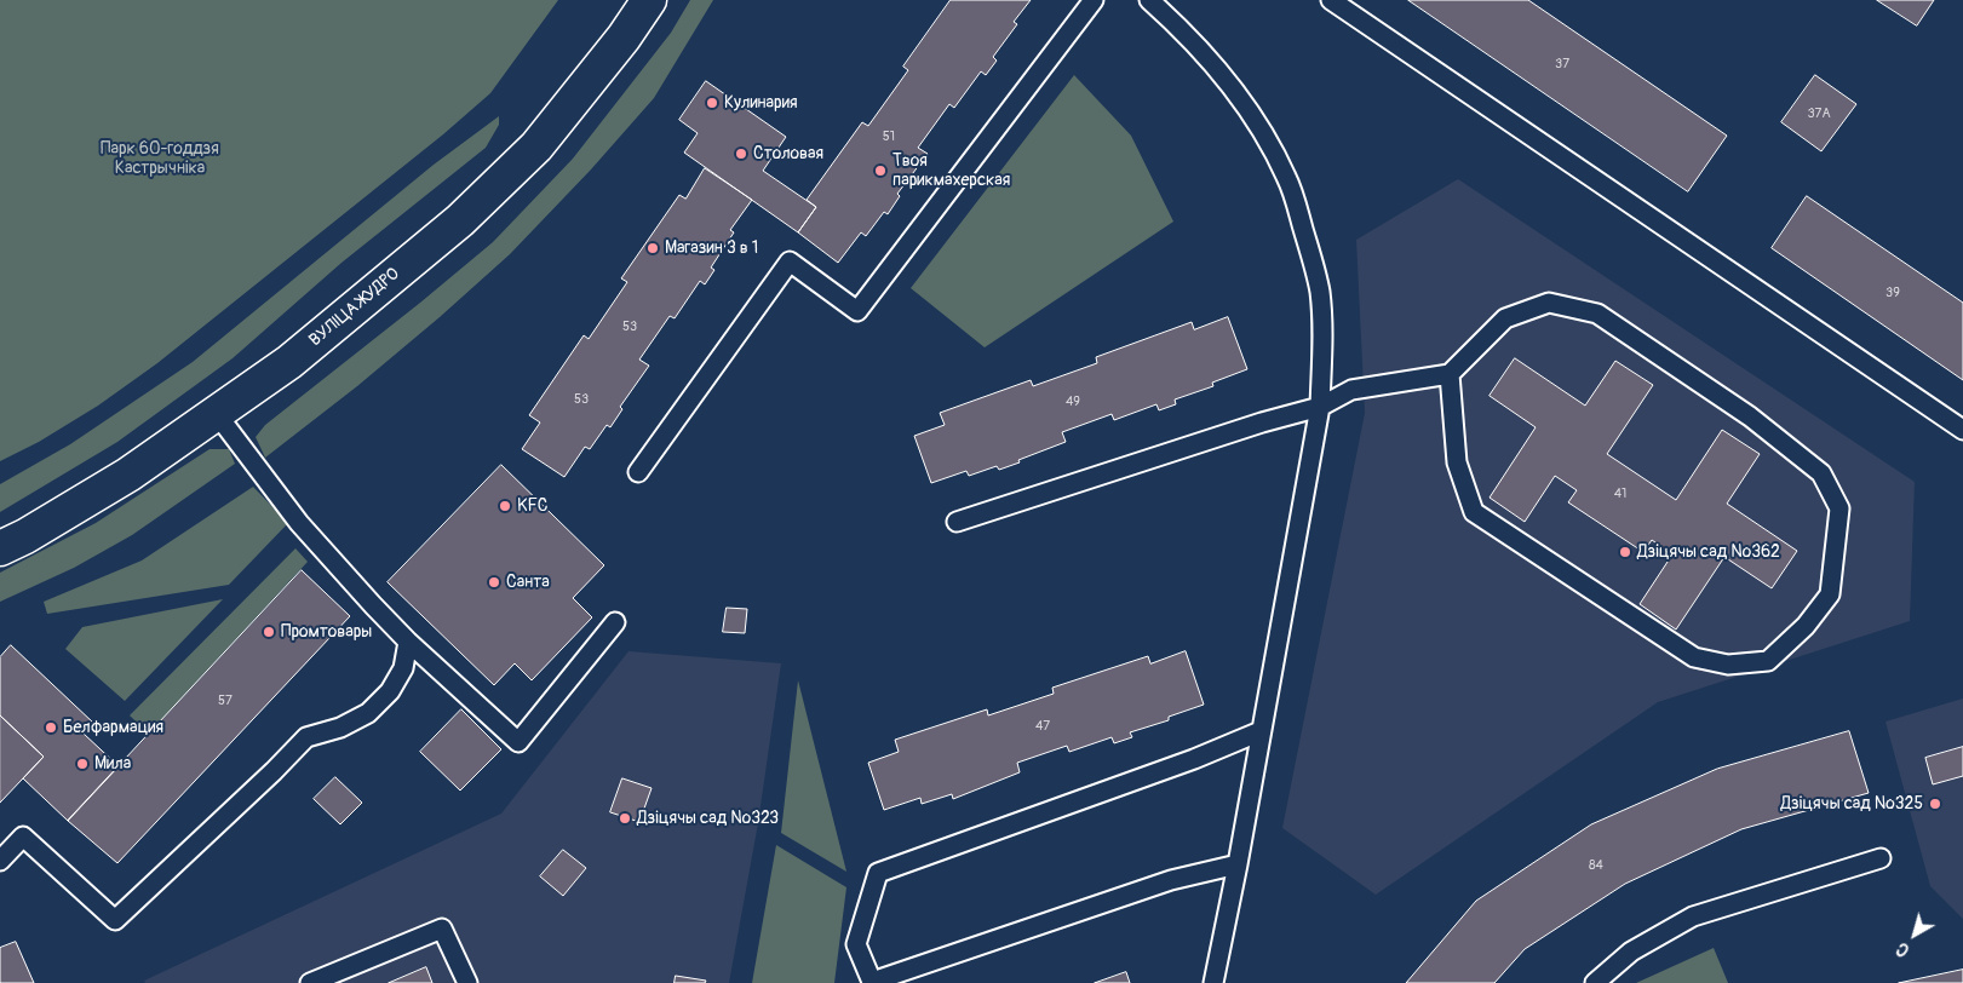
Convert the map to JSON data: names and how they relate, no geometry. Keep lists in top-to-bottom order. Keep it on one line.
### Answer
{"streets":{"main road":["ВУЛІЦА ЖУДРО"]},"parks":["Парк 60-годдзя Кастрычніка"],"places":["Кулинария","Столовая","Твоя парикмахерская","Магазин 3 в 1","KFC","Дзіцячы сад №362","Санта","Промтовары","Белфармация","Мила","Дзіцячы сад №325","Дзіцячы сад №323"],"house_numbers":["37","37А","51","39","53","53","49","41","57","47","84"],"north":"bottom left"}
